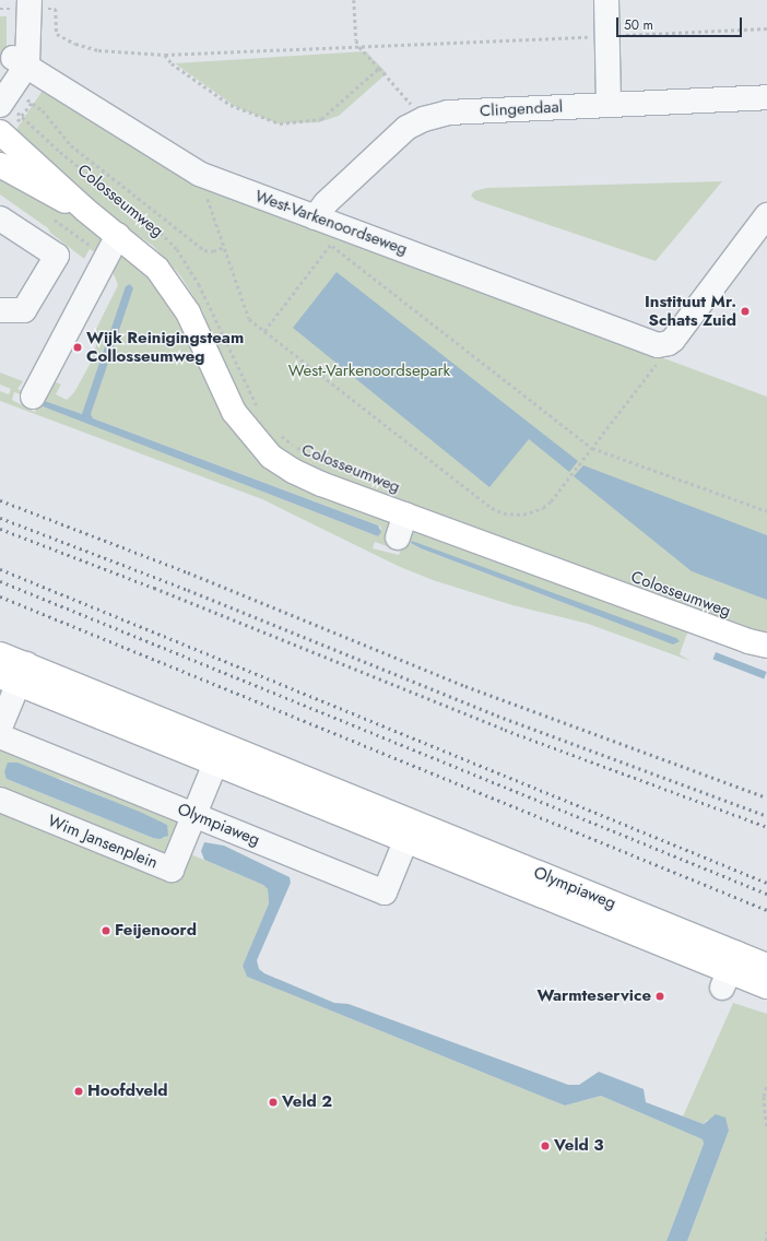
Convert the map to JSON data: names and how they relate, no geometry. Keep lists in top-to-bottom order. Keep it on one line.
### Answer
{"streets":{"main road":["Colosseumweg","Olympiaweg"],"street":["Clingendaal","West-Varkenoordseweg","Wim Jansenplein"]},"crossings":[["Clingendaal","West-Varkenoordseweg"],["Olympiaweg","Wim Jansenplein"]],"parks":["West-Varkenoordsepark"],"places":["Instituut Mr. Schats Zuid","Wijk Reinigingsteam Collosseumweg","Feijenoord","Warmteservice","Hoofdveld","Veld 2","Veld 3"],"scale_bar":"50 m"}
